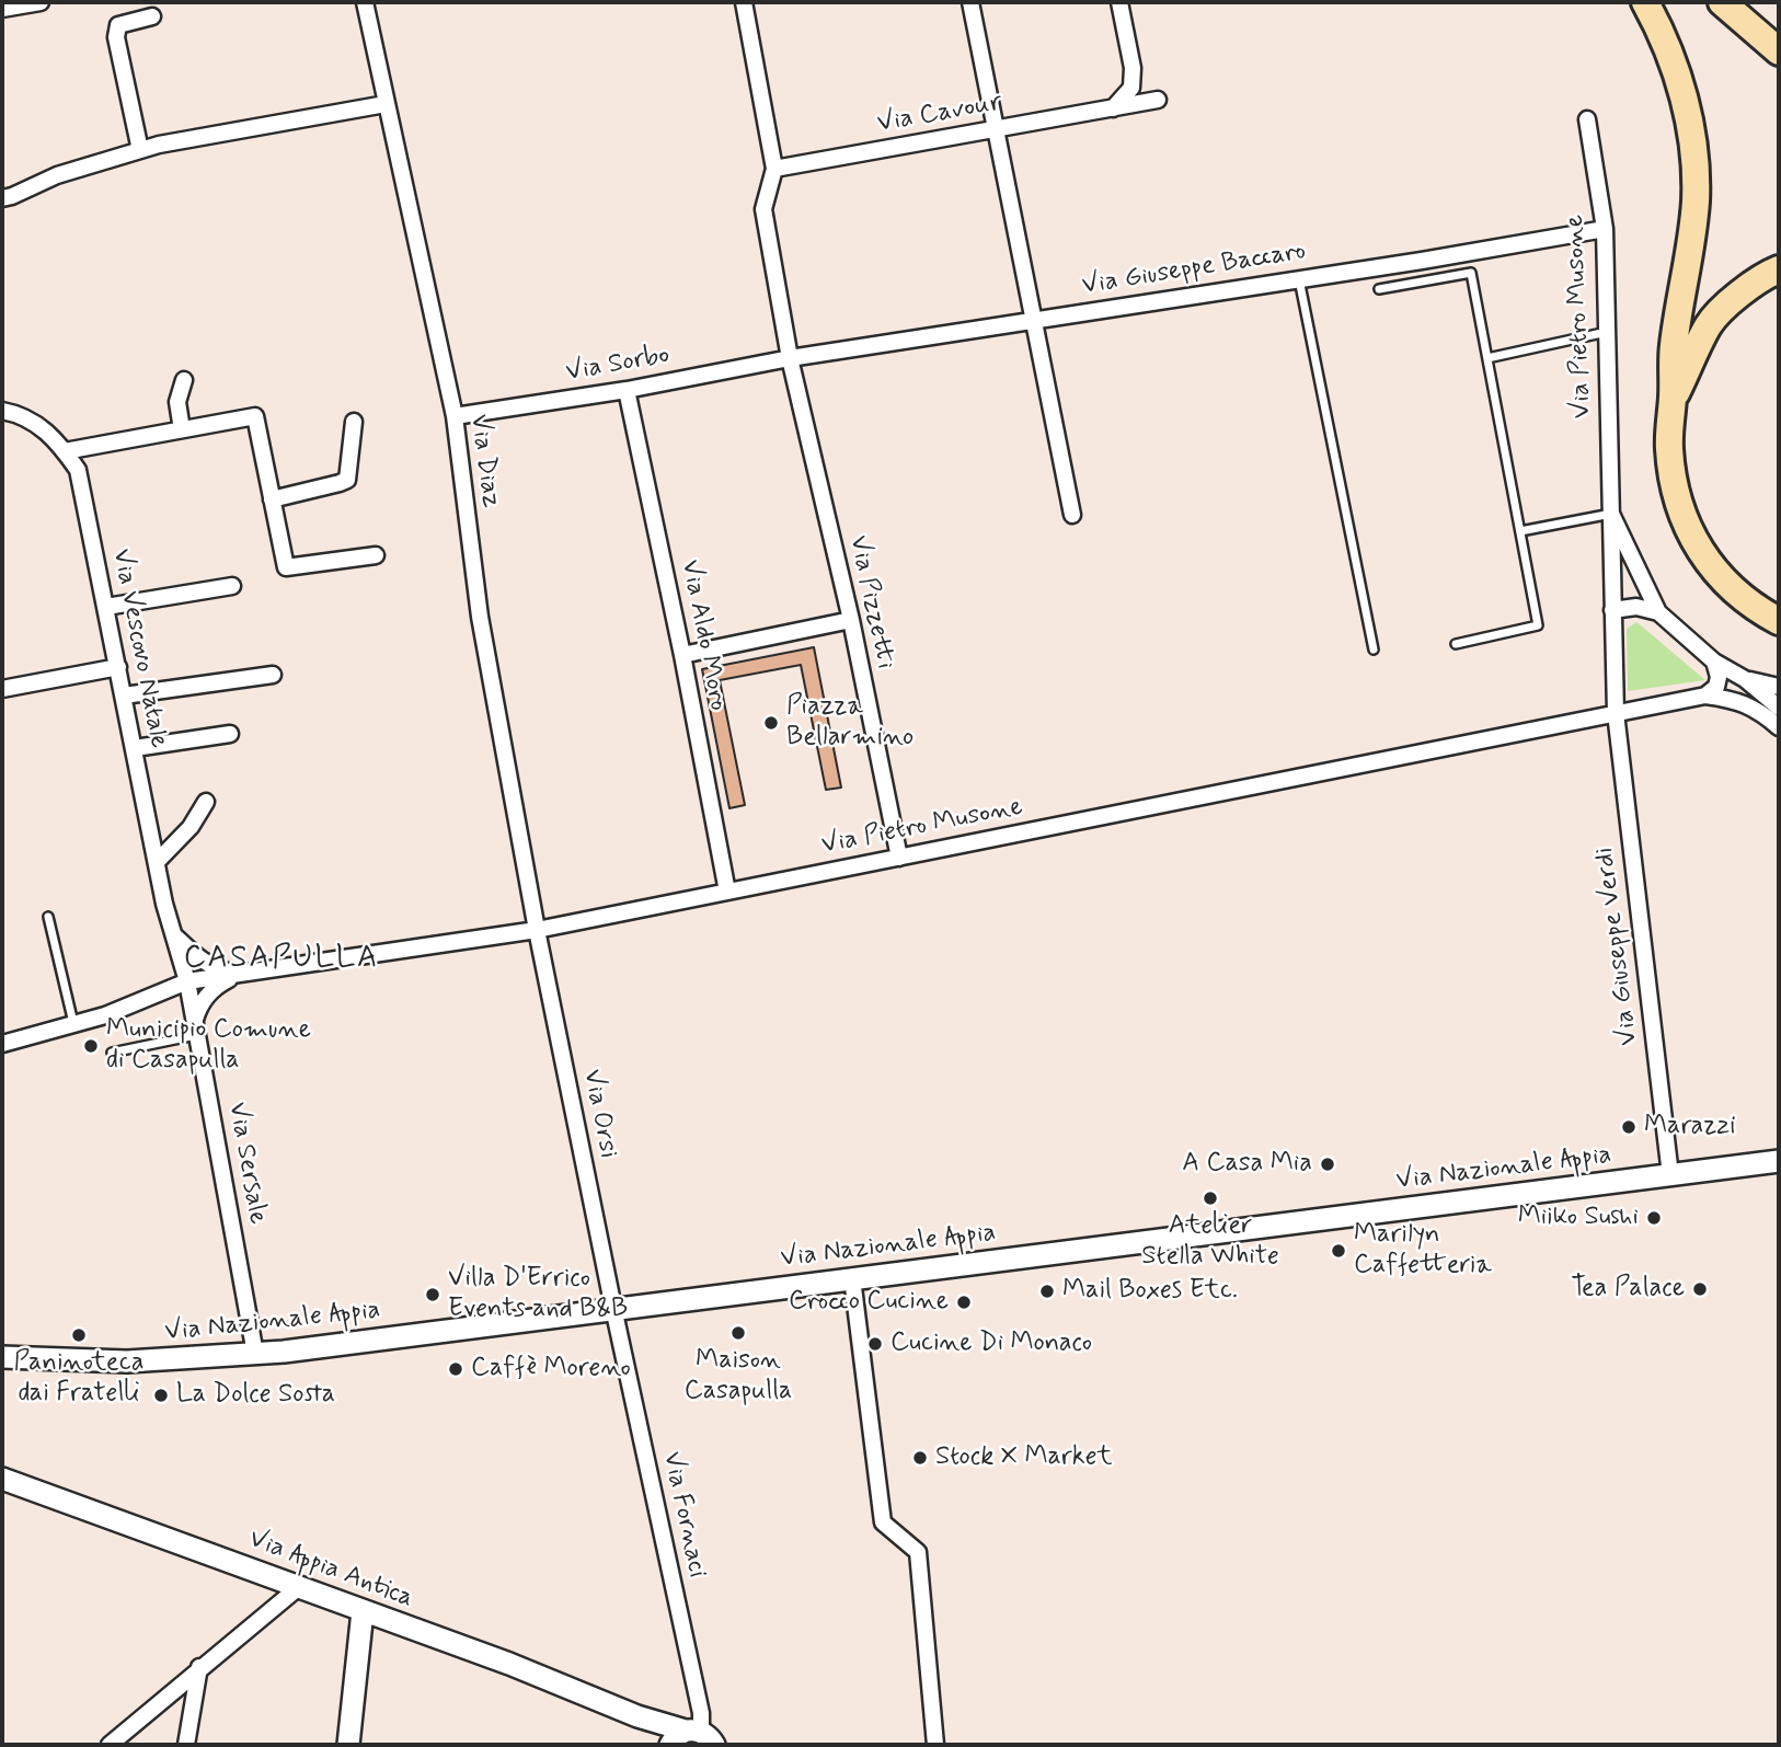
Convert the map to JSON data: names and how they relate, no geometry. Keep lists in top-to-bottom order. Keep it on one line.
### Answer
{"streets":{"main road":["Via Nazionale Appia","Via Appia Antica"],"street":["Via Cavour","Via Giuseppe Baccaro","Via Pietro Musone","Via Sorbo","Via Diaz","Via Pizzetti","Via Aldo Moro","Via Vescovo Natale","Via Giuseppe Verdi","Via Orsi","Via Sersale","Via Fornaci"]},"crossings":[["Via Cavour","Via Pizzetti"],["Via Giuseppe Baccaro","Via Pietro Musone"],["Via Giuseppe Baccaro","Via Sorbo"],["Via Giuseppe Baccaro","Via Pizzetti"],["Via Pietro Musone","Via Diaz"],["Via Pietro Musone","Via Pizzetti"],["Via Pietro Musone","Via Aldo Moro"],["Via Pietro Musone","Via Vescovo Natale"],["Via Pietro Musone","Via Giuseppe Verdi"],["Via Pietro Musone","Via Orsi"],["Via Pietro Musone","Via Sersale"],["Via Sorbo","Via Diaz"],["Via Sorbo","Via Pizzetti"],["Via Sorbo","Via Aldo Moro"],["Via Diaz","Via Orsi"],["Via Vescovo Natale","Via Sersale"],["Via Giuseppe Verdi","Via Nazionale Appia"],["Via Orsi","Via Nazionale Appia"],["Via Orsi","Via Fornaci"],["Via Sersale","Via Nazionale Appia"],["Via Nazionale Appia","Via Fornaci"],["Via Fornaci","Via Appia Antica"]],"districts":["CASAPULLA"],"places":["Piazza Bellarmino","Municipio Comune di Casapulla","Marazzi","A Casa Mia","Atelier Stella White","Miiko Sushi","Marilyn Caffetteria","Tea Palace","Mail Boxes Etc.","Villa D'Errico Events and B&B","Crocco Cucine","Maison Casapulla","Paninoteca dai Fratelli","Cucine Di Monaco","Caffè Moreno","La Dolce Sosta","Stock X Market"]}
